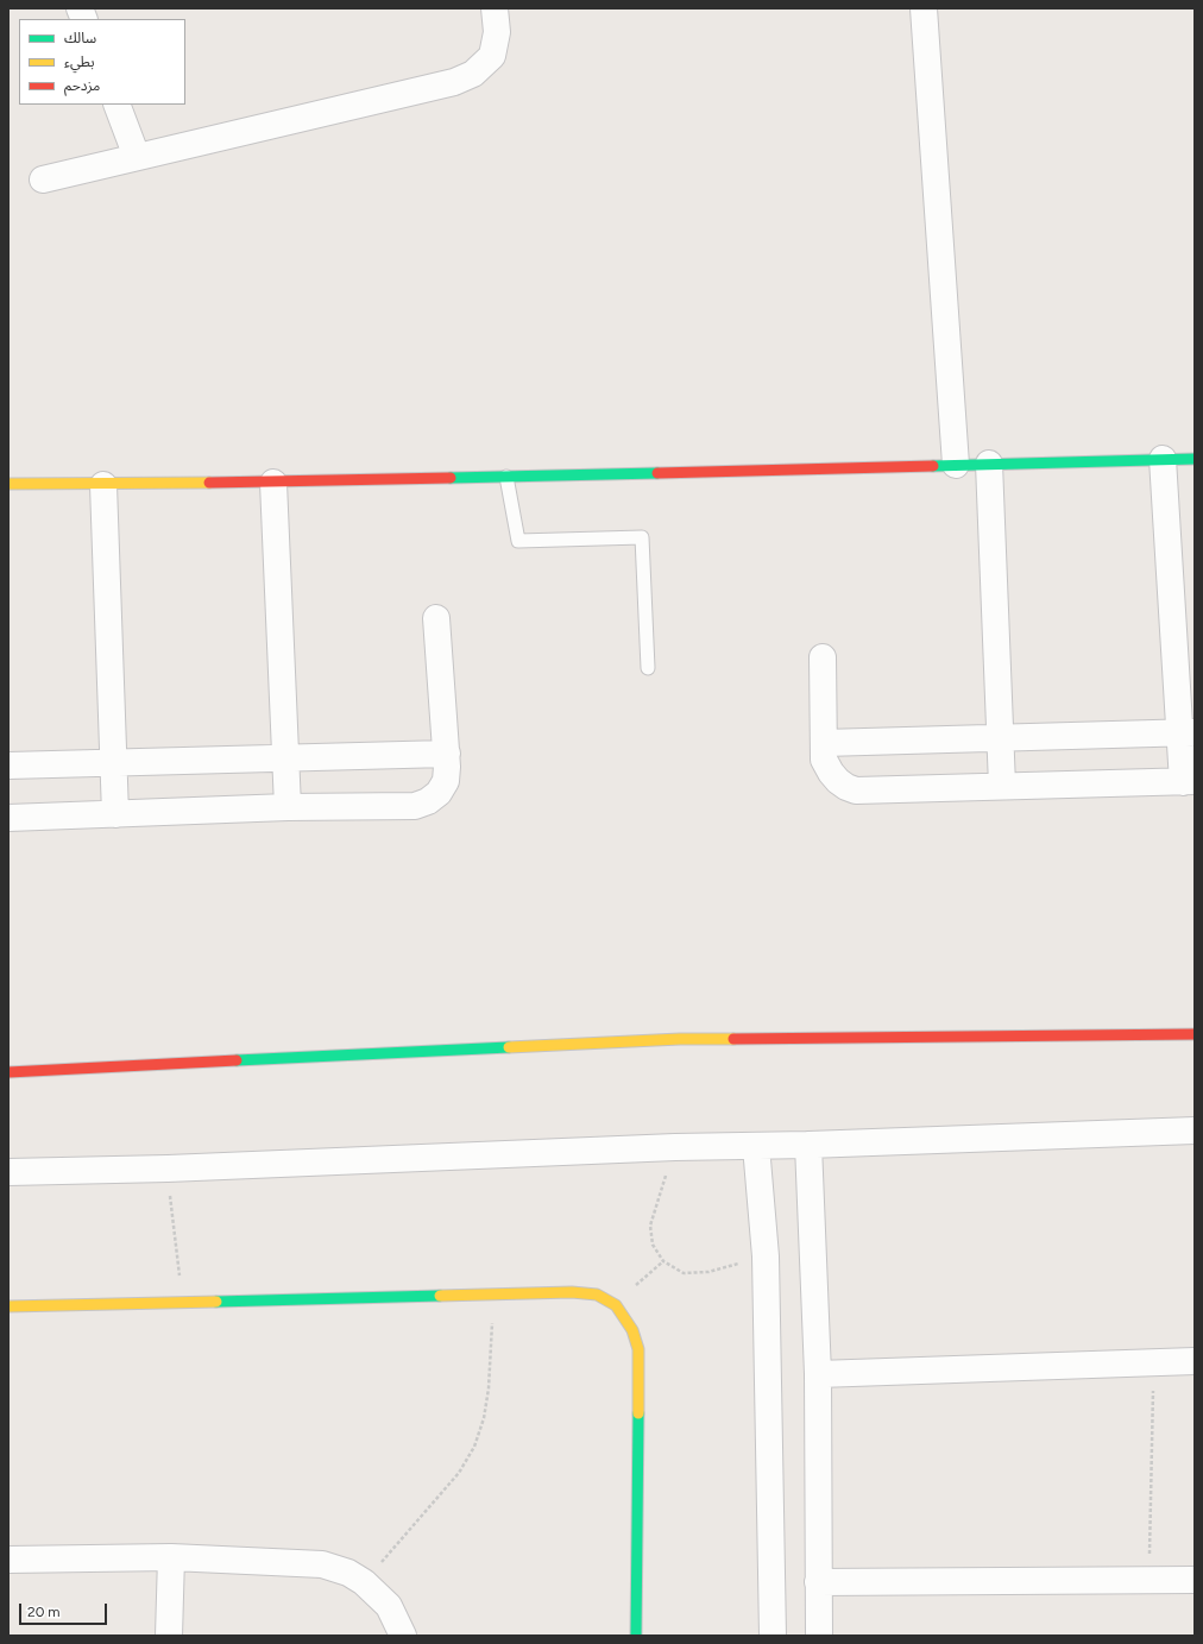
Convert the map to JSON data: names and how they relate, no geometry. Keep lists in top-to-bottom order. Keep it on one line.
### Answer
{"legend":["سالك","بطيء","مزدحم"],"scale_bar":"20 m"}
